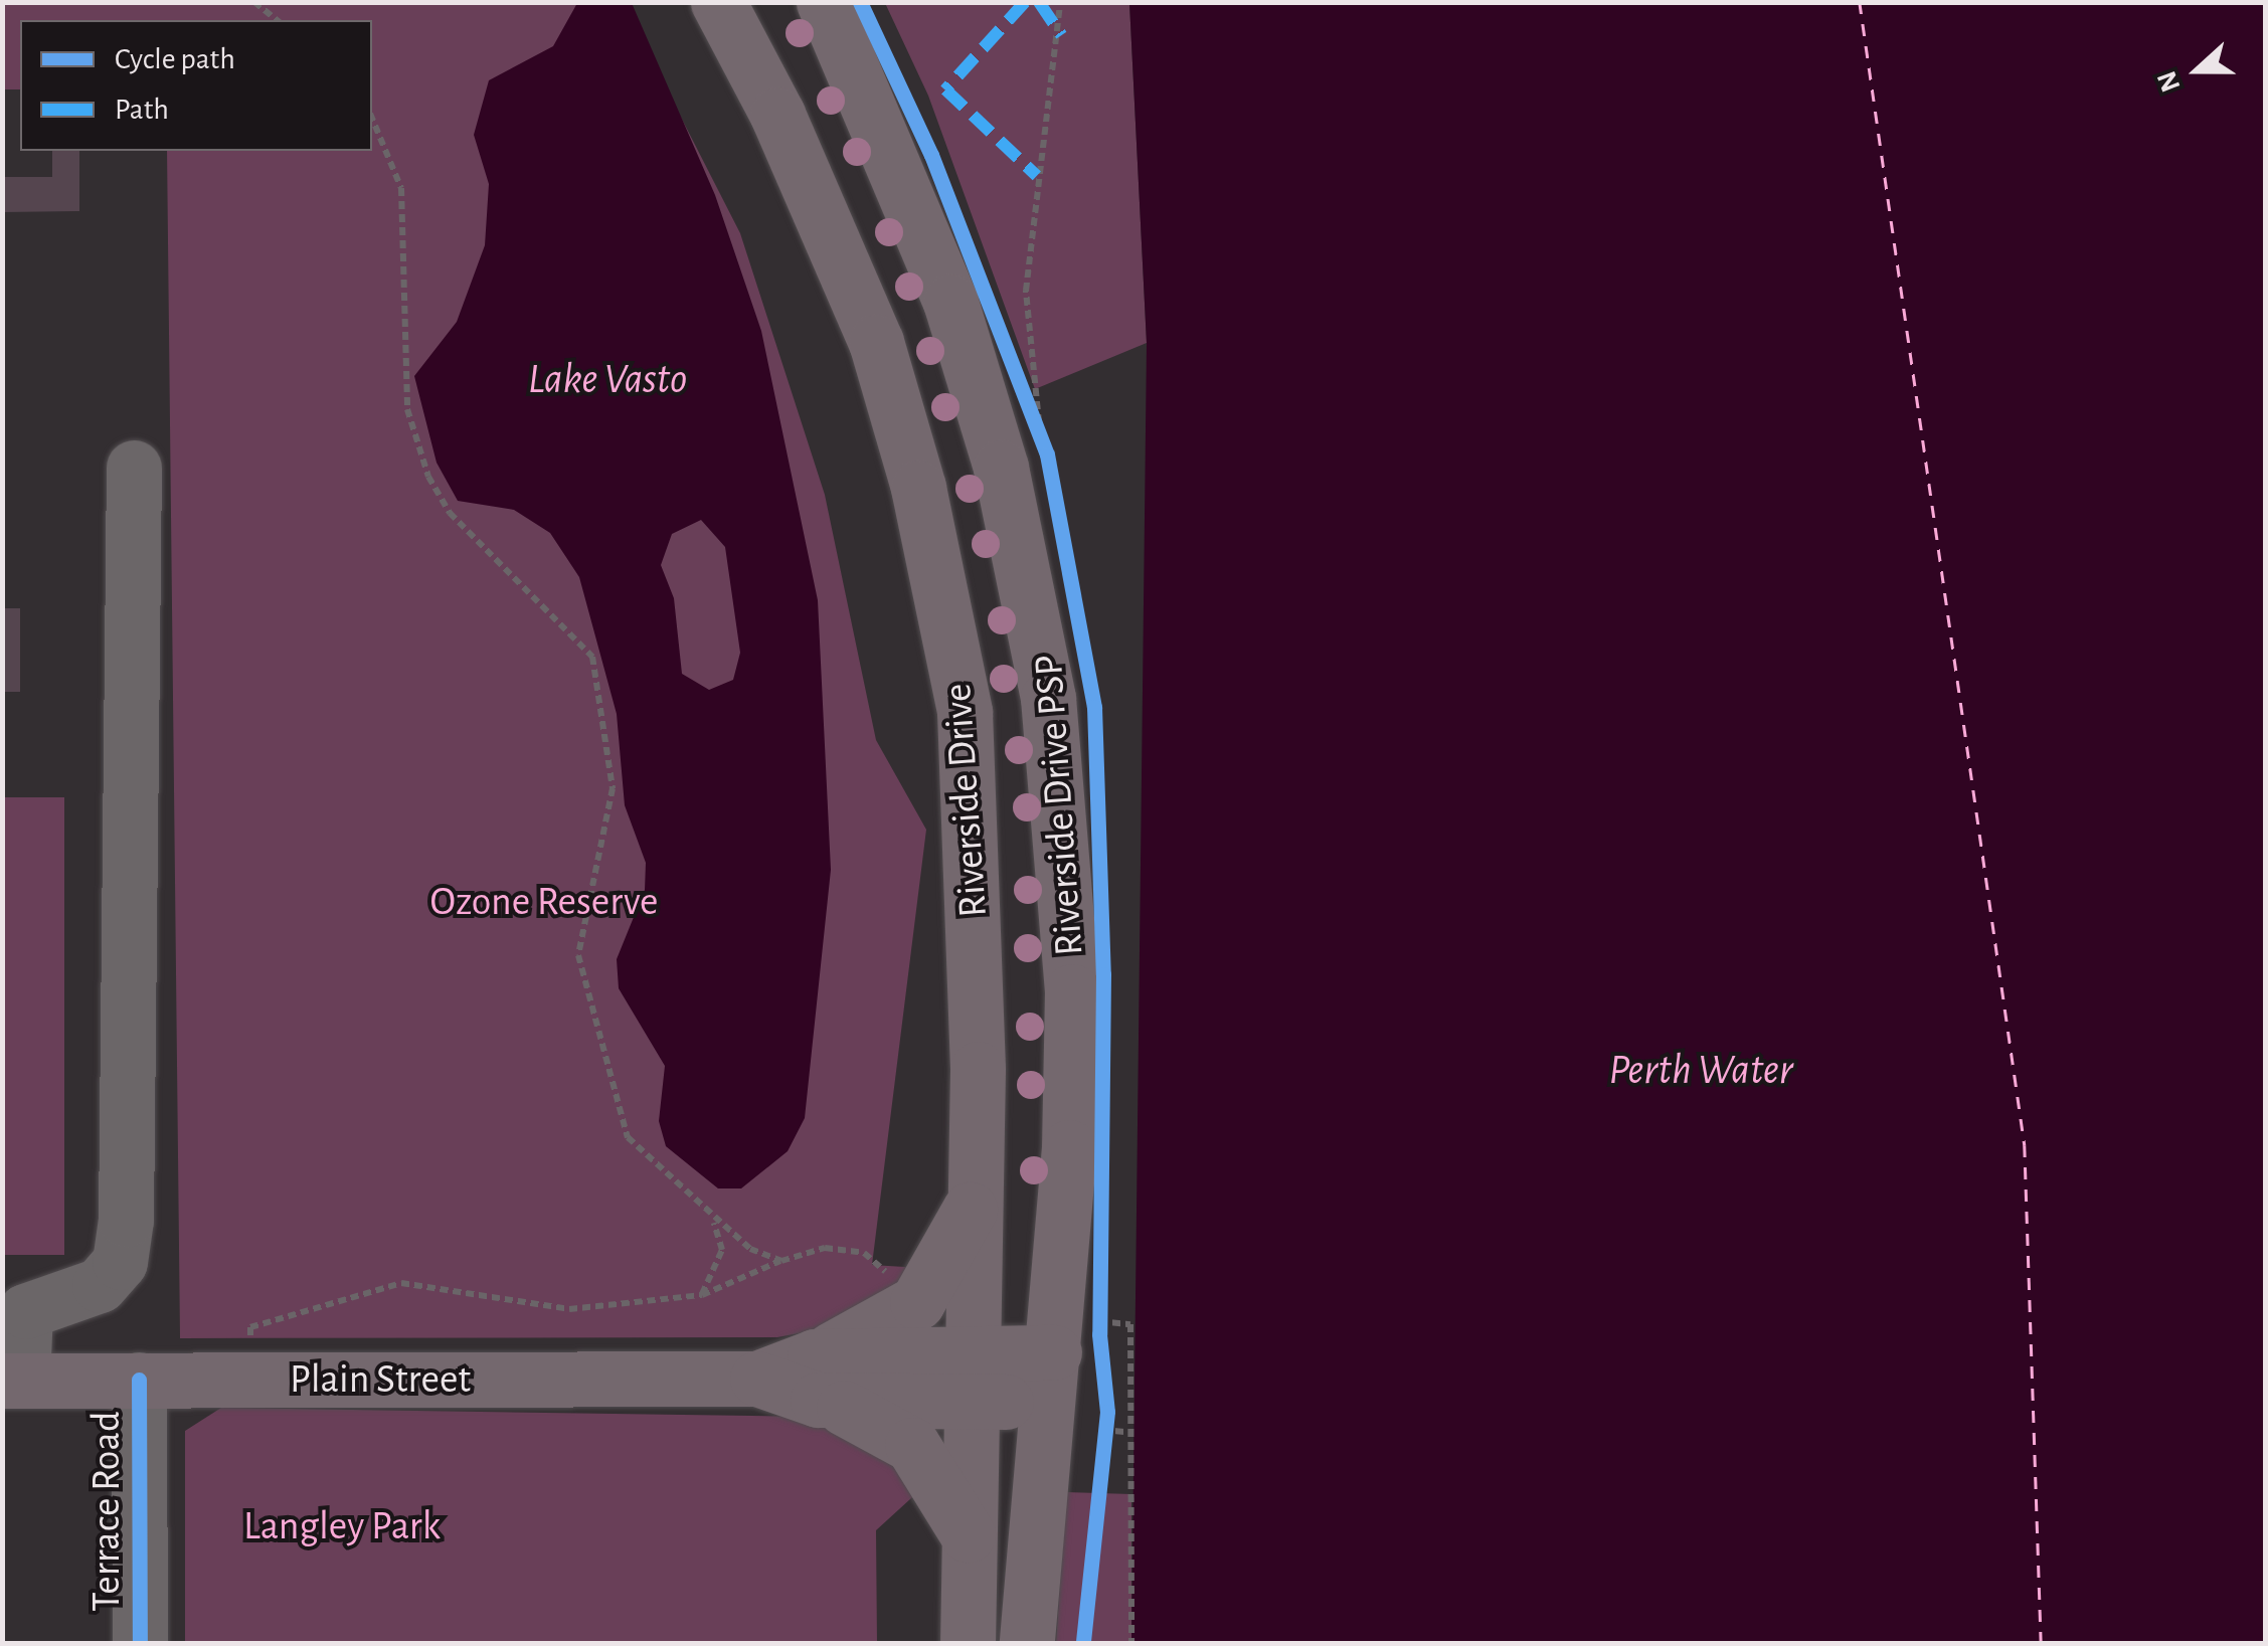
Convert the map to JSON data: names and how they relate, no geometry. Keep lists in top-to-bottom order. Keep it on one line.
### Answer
{"streets":{"main road":["Riverside Drive","Plain Street"],"street":["Terrace Road"],"cycle path":["Riverside Drive PSP"]},"crossings":[["Riverside Drive","Plain Street"],["Plain Street","Terrace Road"]],"water":["Lake Vasto","Perth Water"],"parks":["Ozone Reserve","Langley Park"],"legend":["Cycle path","Path"],"north":"left"}
